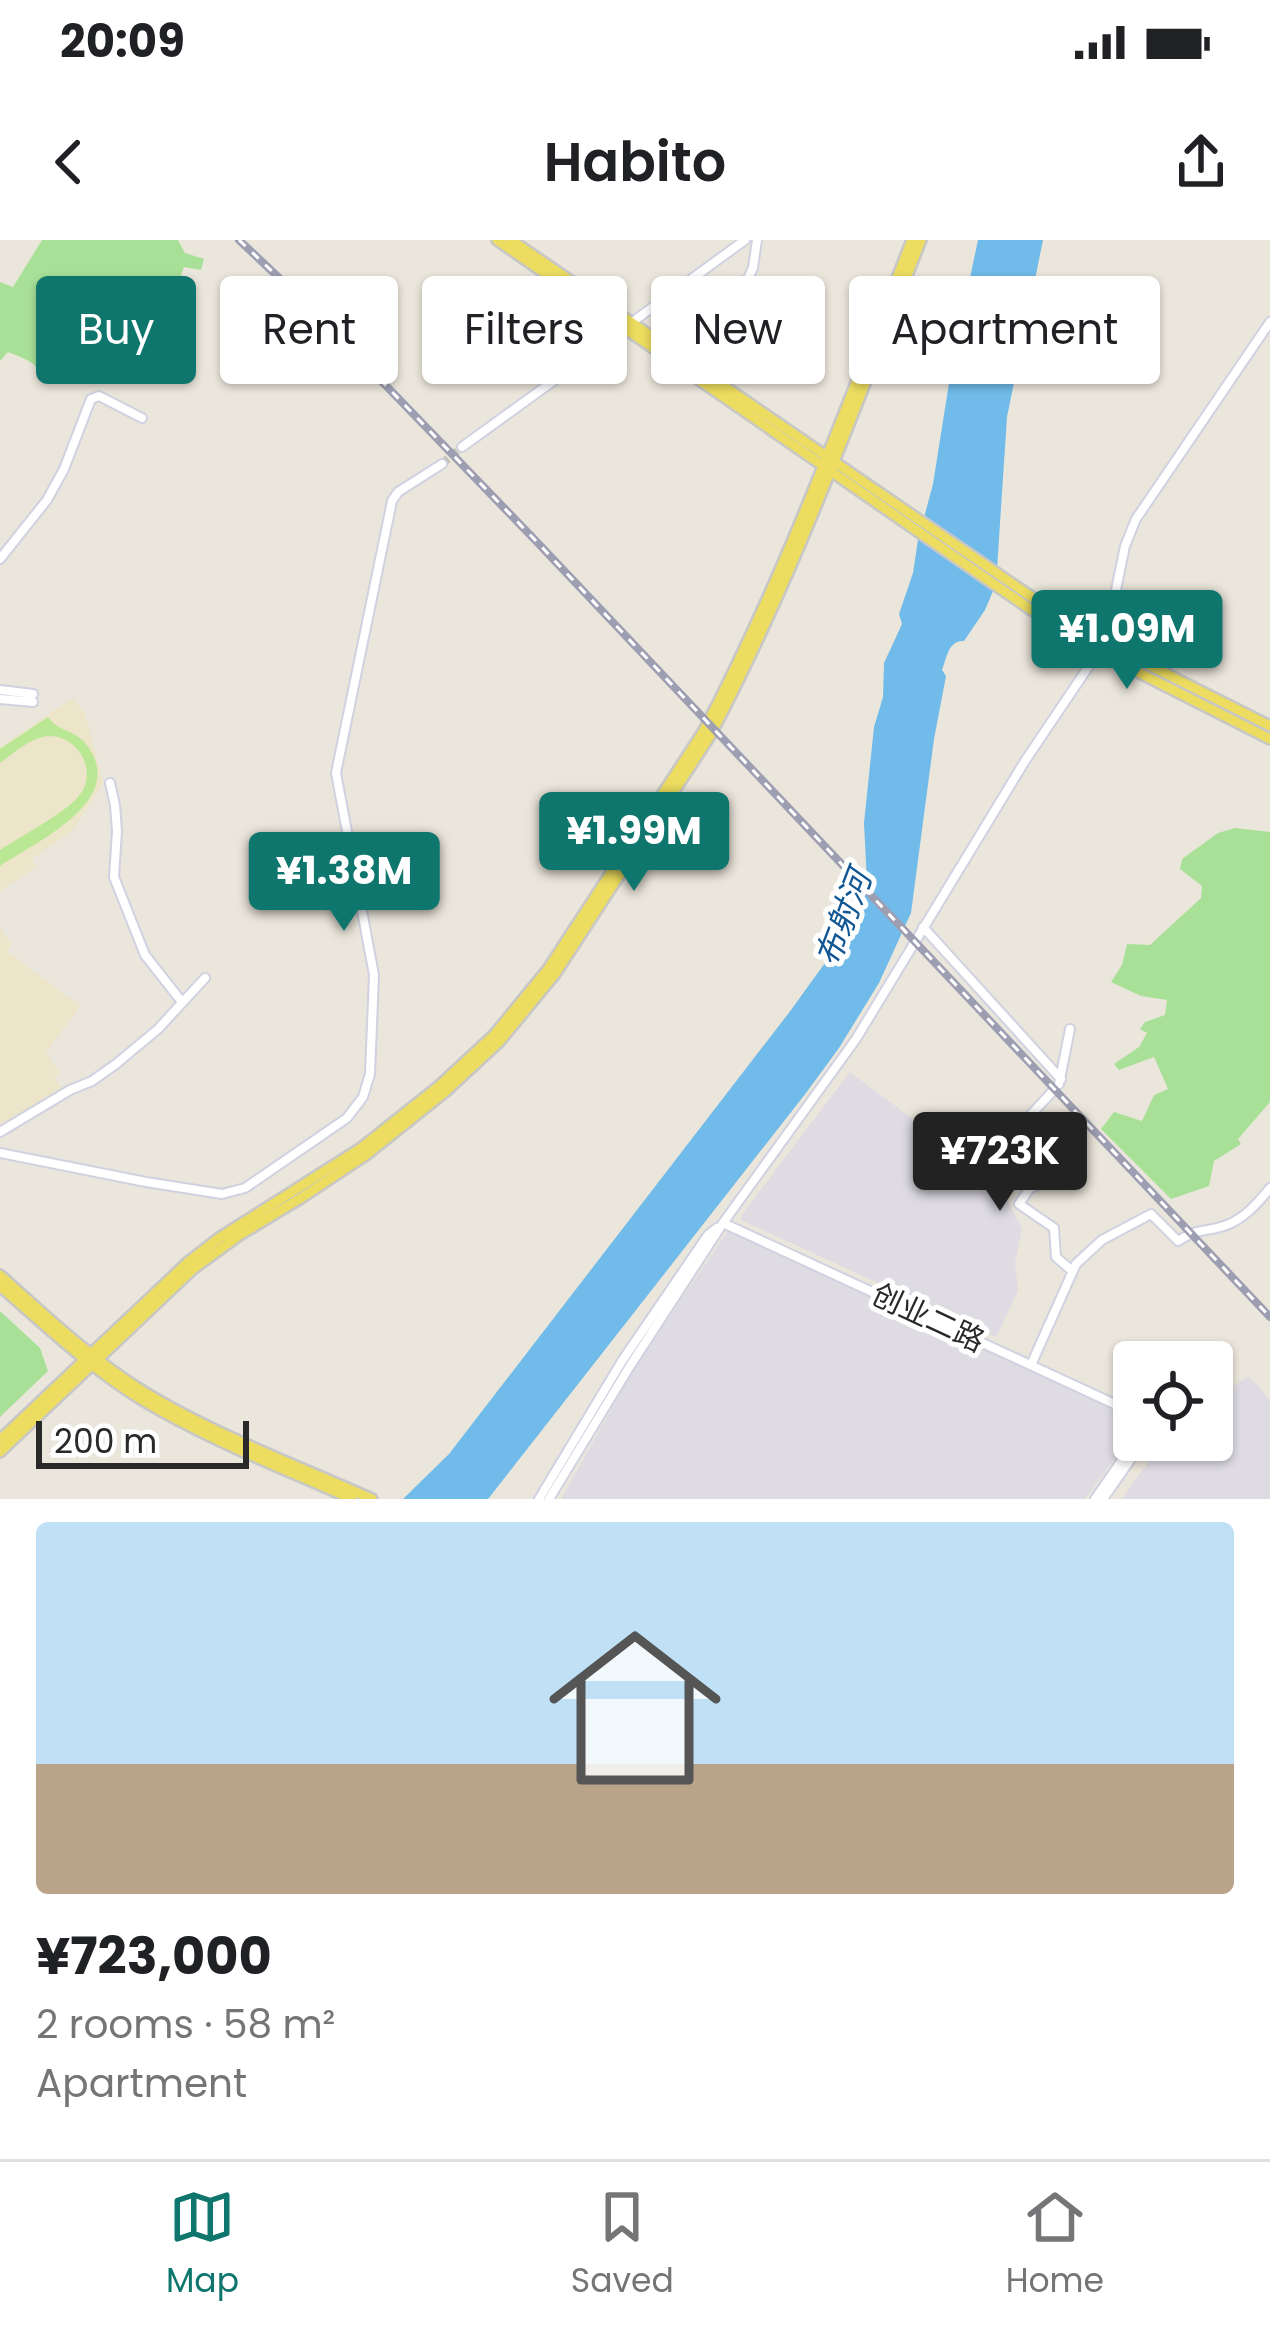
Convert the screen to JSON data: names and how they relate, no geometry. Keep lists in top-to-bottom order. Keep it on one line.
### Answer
{"streets":{"street":["创业二路"]},"water":["布射河"],"scale_bar":"200 m","page":{"status":"20:09","header":"Habito","chip":["Buy","Rent","Filters","New","Apartment"],"price":["¥1.09M","¥1.99M","¥1.38M","¥723K"],"scale":"200 m","list":[{"name":"¥723,000","note":"2 rooms · 58 m² · Apartment"}],"tabs":["Map","Saved","Home"]}}
